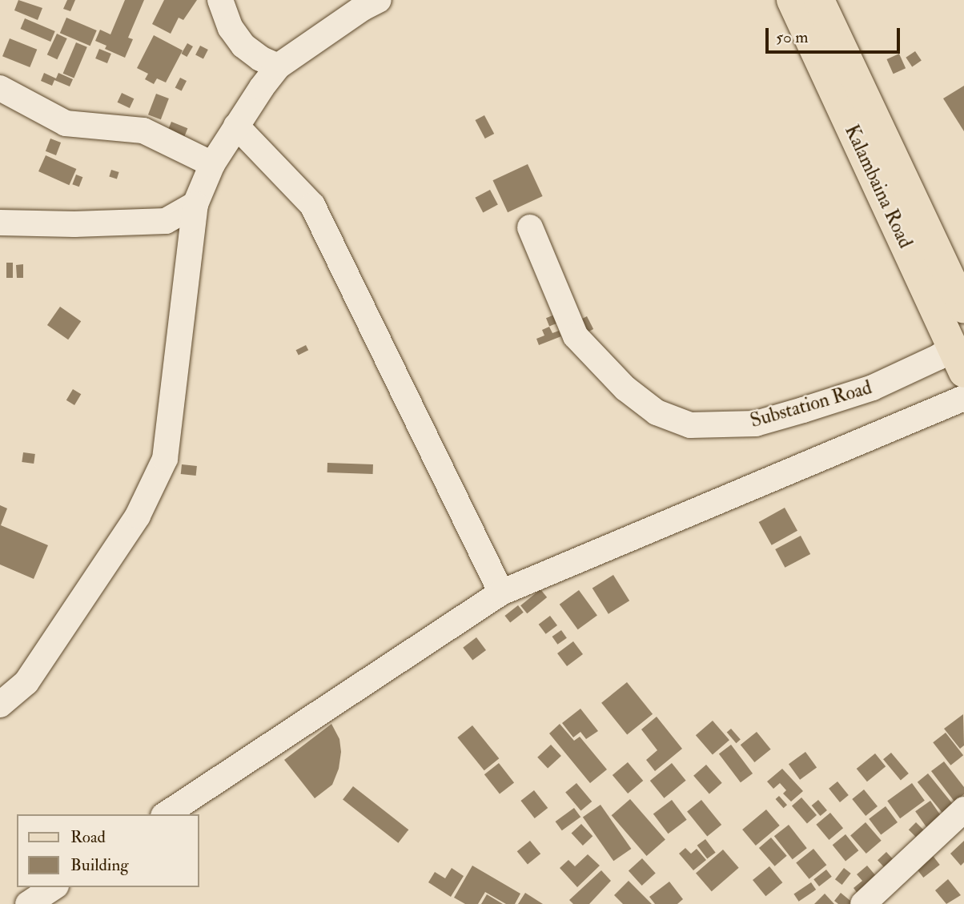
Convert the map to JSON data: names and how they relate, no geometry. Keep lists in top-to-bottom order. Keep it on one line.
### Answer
{"streets":{"main road":["Kalambaina Road"],"street":["Substation Road"]},"crossings":[["Kalambaina Road","Substation Road"]],"legend":["Road","Building"],"scale_bar":"50 m"}
